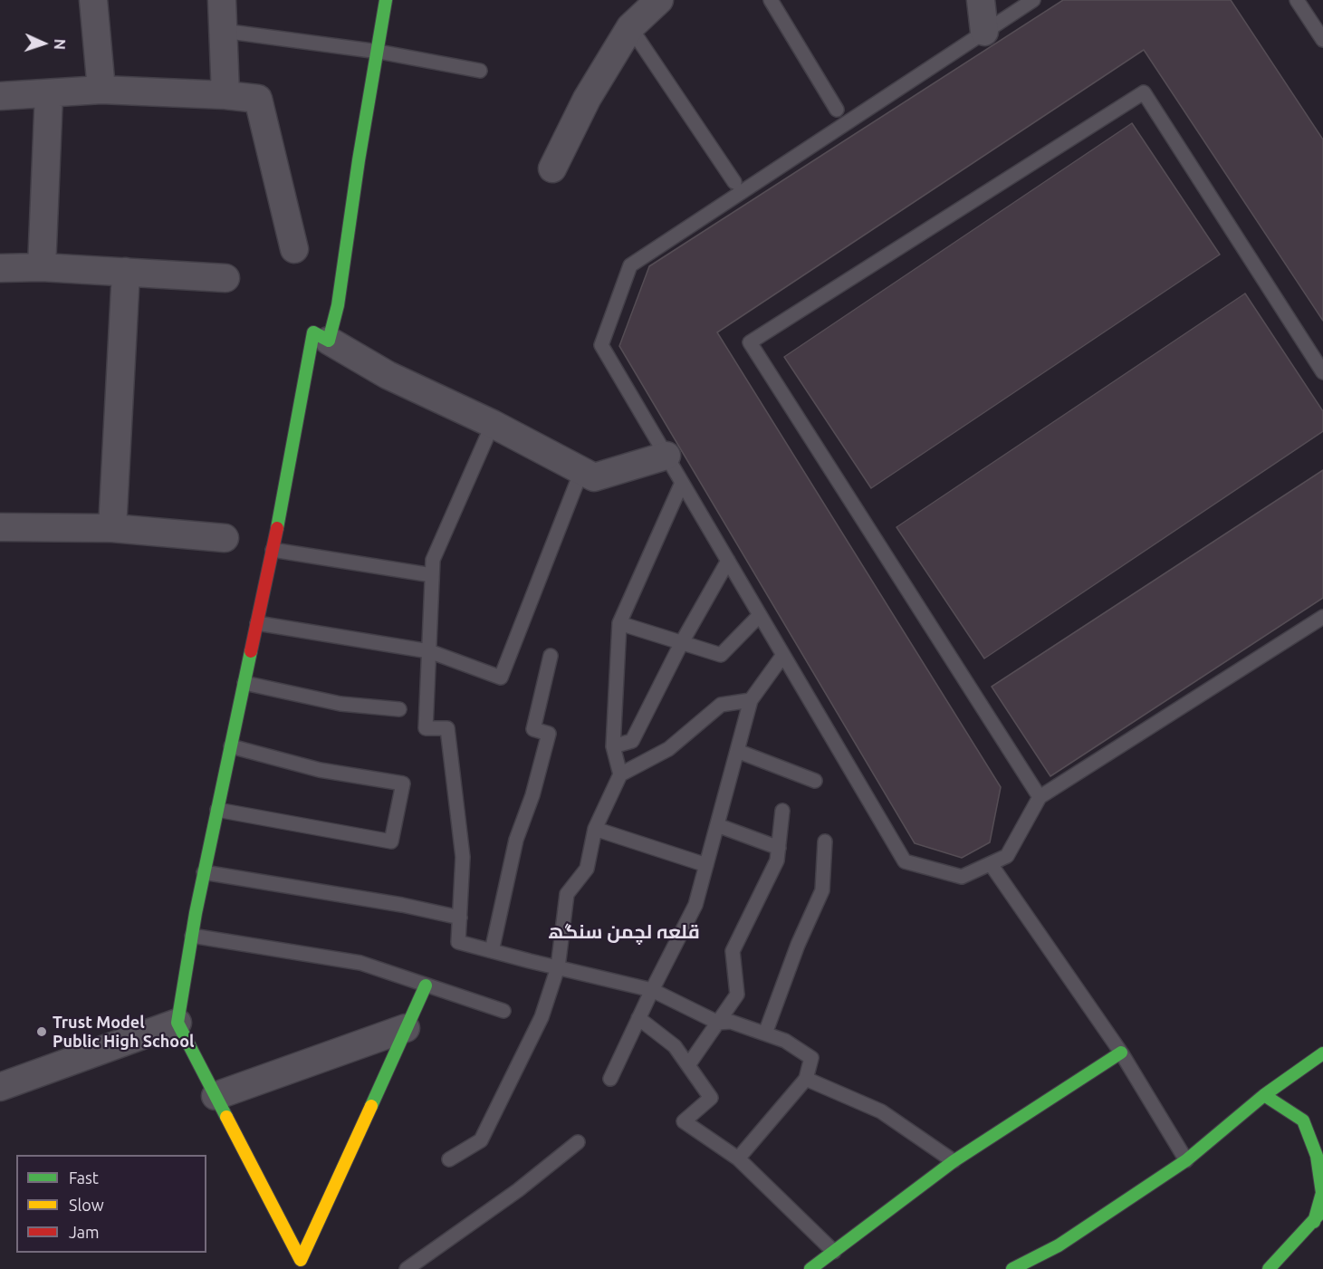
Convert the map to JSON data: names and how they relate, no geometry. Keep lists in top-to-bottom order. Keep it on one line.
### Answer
{"districts":["قلعہ لچمن سنگھ"],"places":["Trust Model Public High School"],"legend":["Fast","Slow","Jam"],"north":"right"}
